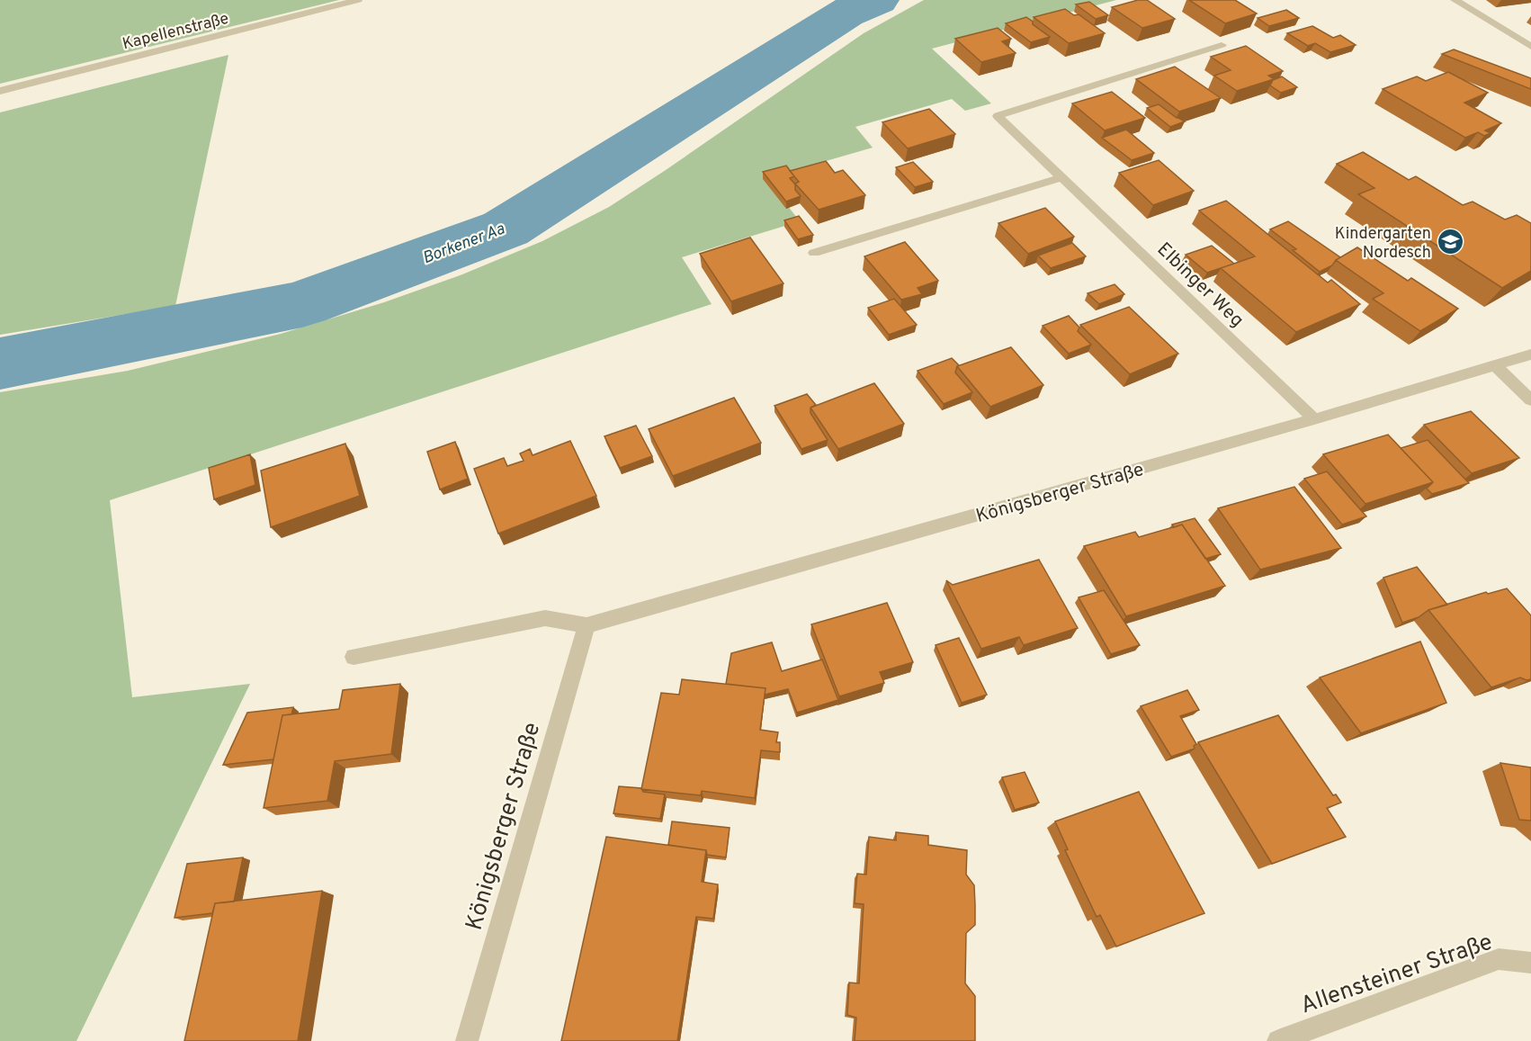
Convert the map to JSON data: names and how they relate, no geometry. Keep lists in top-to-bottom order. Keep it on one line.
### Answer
{"streets":{"street":["Kapellenstraße","Elbinger Weg","Königsberger Straße","Allensteiner Straße"]},"crossings":[["Elbinger Weg","Königsberger Straße"]],"water":["Borkener Aa"],"places":{"school or university":["Kindergarten Nordesch"]}}
